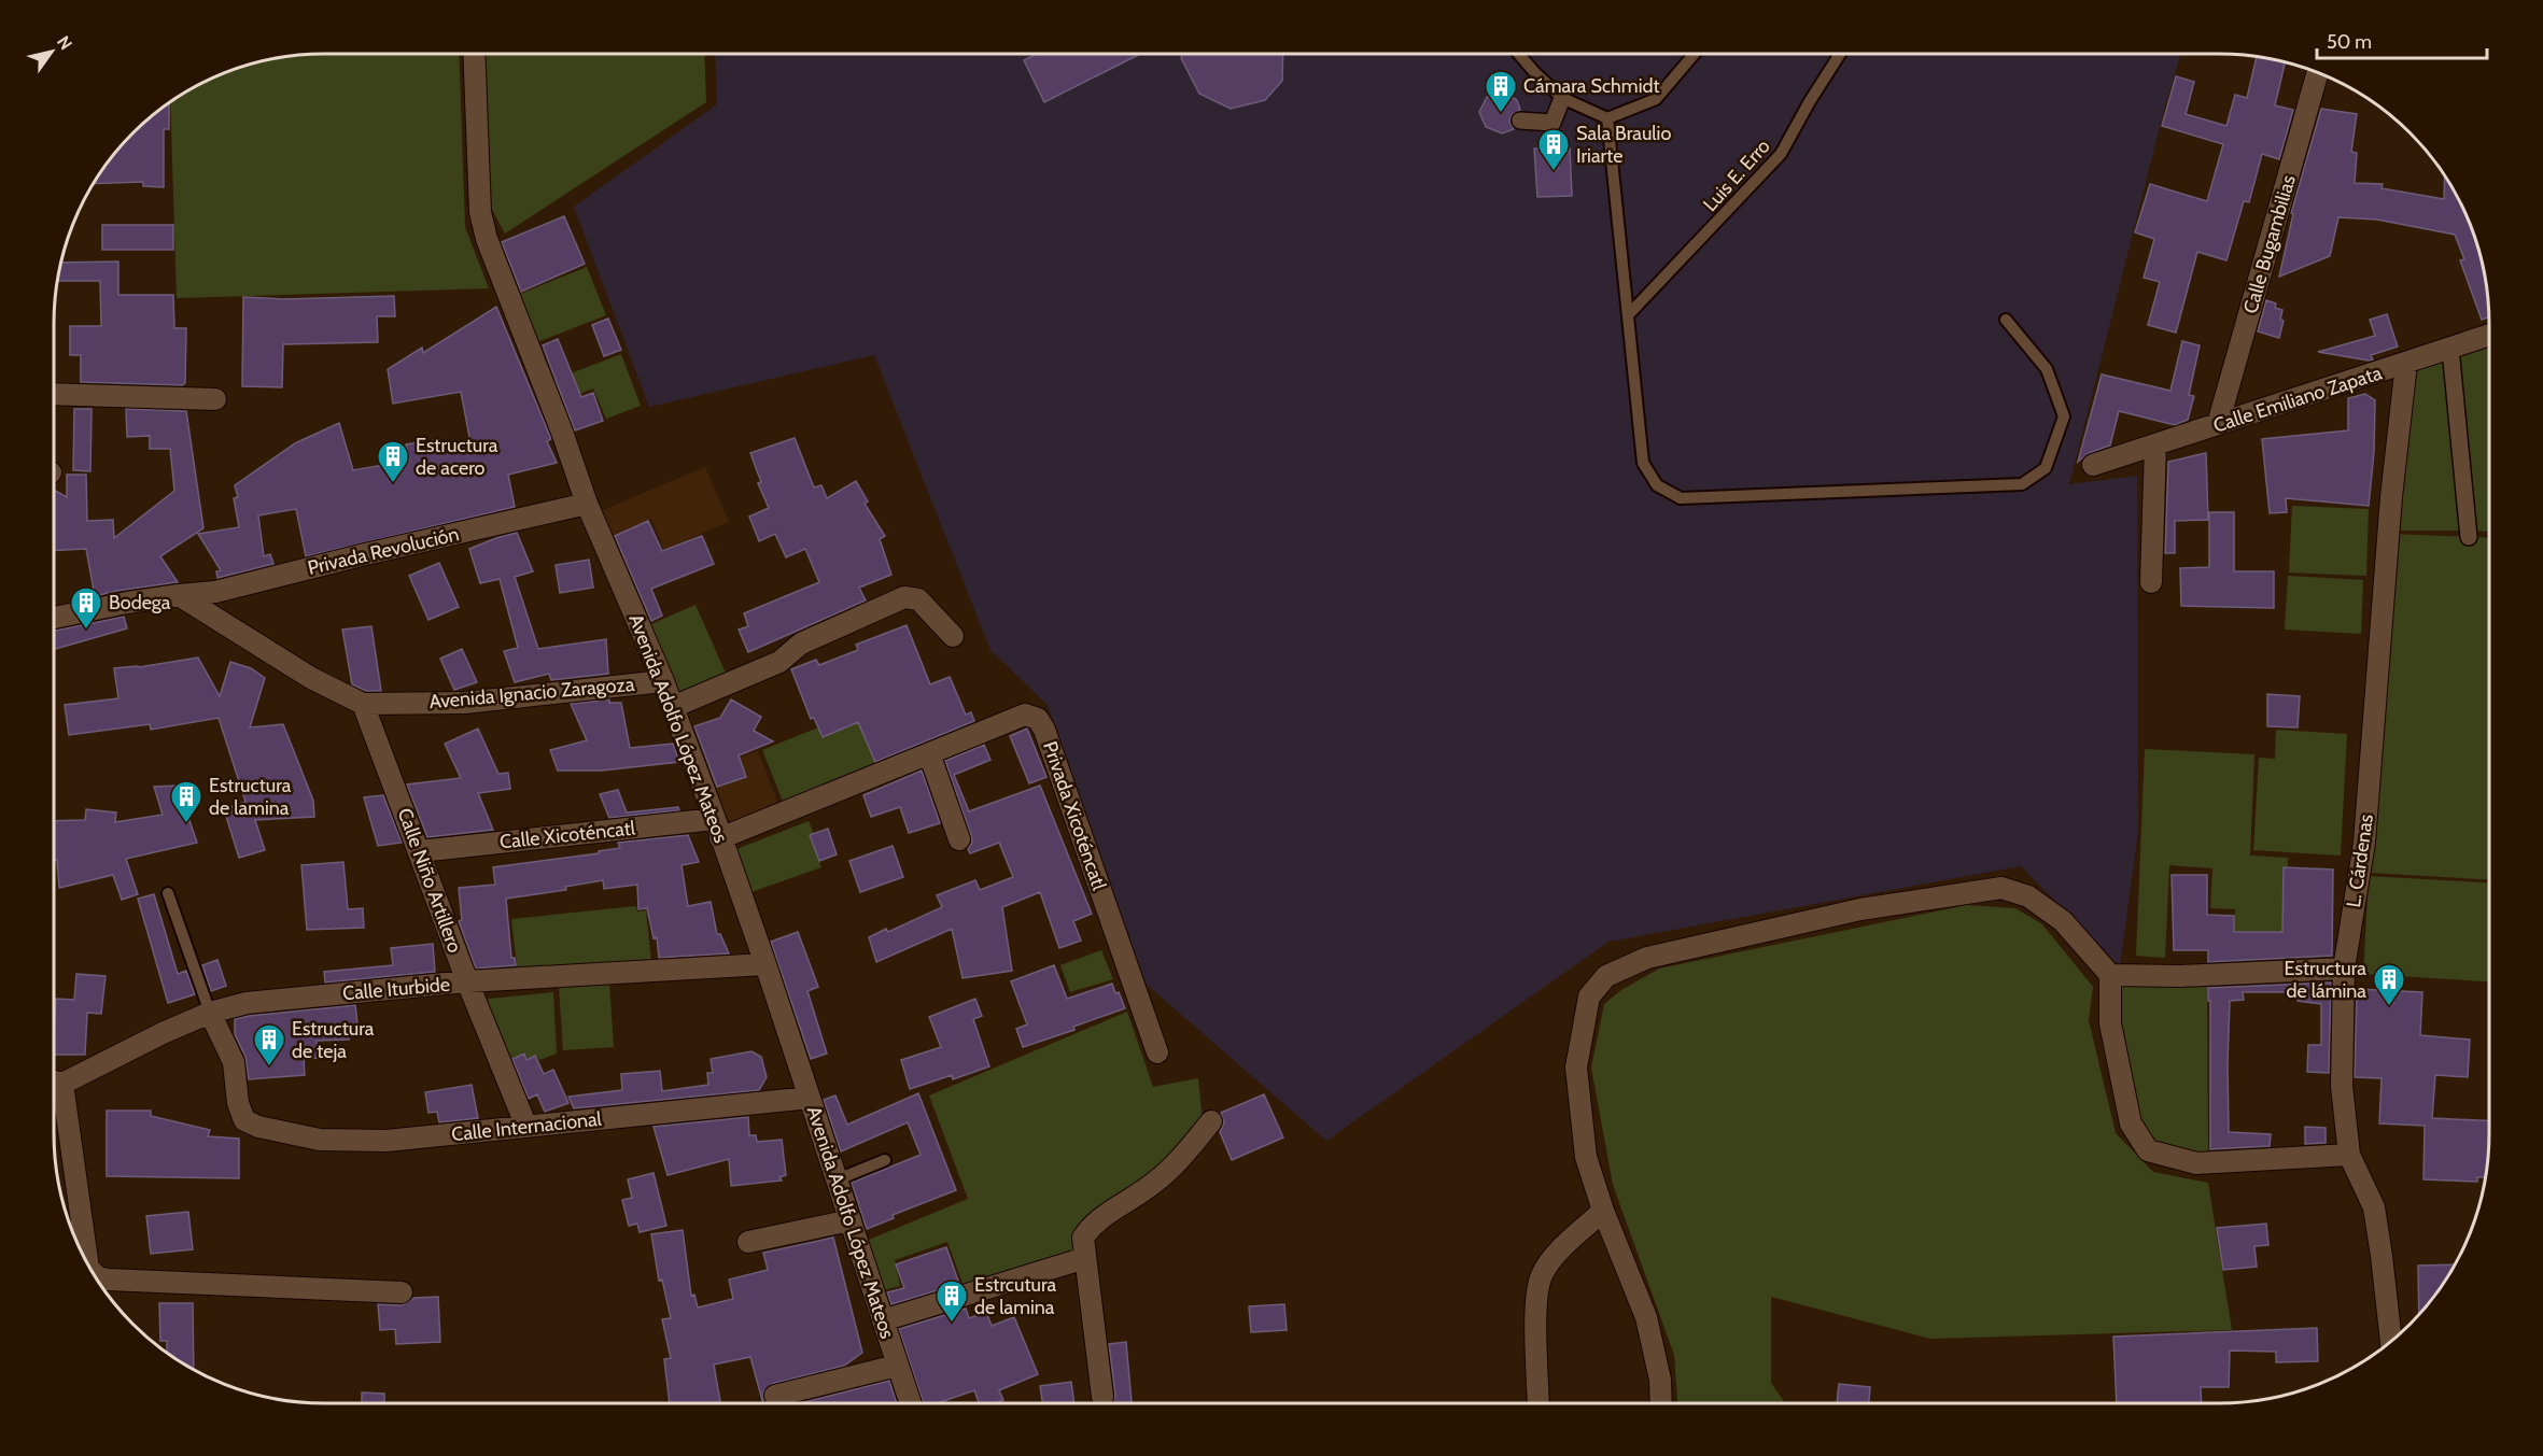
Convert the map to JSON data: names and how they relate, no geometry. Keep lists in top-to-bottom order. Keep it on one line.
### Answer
{"streets":{"street":["Calle Bugambilias","Calle Emiliano Zapata","Privada Revolución","Avenida Ignacio Zaragoza","Avenida Adolfo López Mateos","Privada Xicoténcatl","Calle Xicoténcatl","L. Cárdenas","Calle Niño Artillero","Calle Iturbide","Calle Internacional"],"lane":["Luis E. Erro"]},"crossings":[["Calle Bugambilias","Calle Emiliano Zapata"],["Calle Emiliano Zapata","L. Cárdenas"],["Privada Revolución","Avenida Ignacio Zaragoza"],["Privada Revolución","Avenida Adolfo López Mateos"],["Avenida Ignacio Zaragoza","Avenida Adolfo López Mateos"],["Avenida Ignacio Zaragoza","Calle Niño Artillero"],["Avenida Adolfo López Mateos","Privada Xicoténcatl"],["Avenida Adolfo López Mateos","Calle Xicoténcatl"],["Avenida Adolfo López Mateos","Calle Iturbide"],["Avenida Adolfo López Mateos","Calle Internacional"],["Privada Xicoténcatl","Calle Xicoténcatl"],["Calle Xicoténcatl","Calle Niño Artillero"],["Calle Niño Artillero","Calle Iturbide"],["Calle Niño Artillero","Calle Internacional"],["Calle Iturbide","Calle Internacional"]],"places":{"building":["Cámara Schmidt","Sala Braulio Iriarte","Estructura de acero","Bodega","Estructura de lamina","Estructura de lámina","Estructura de teja","Estrcutura de lamina"]},"scale_bar":"50 m","north":"top right"}
